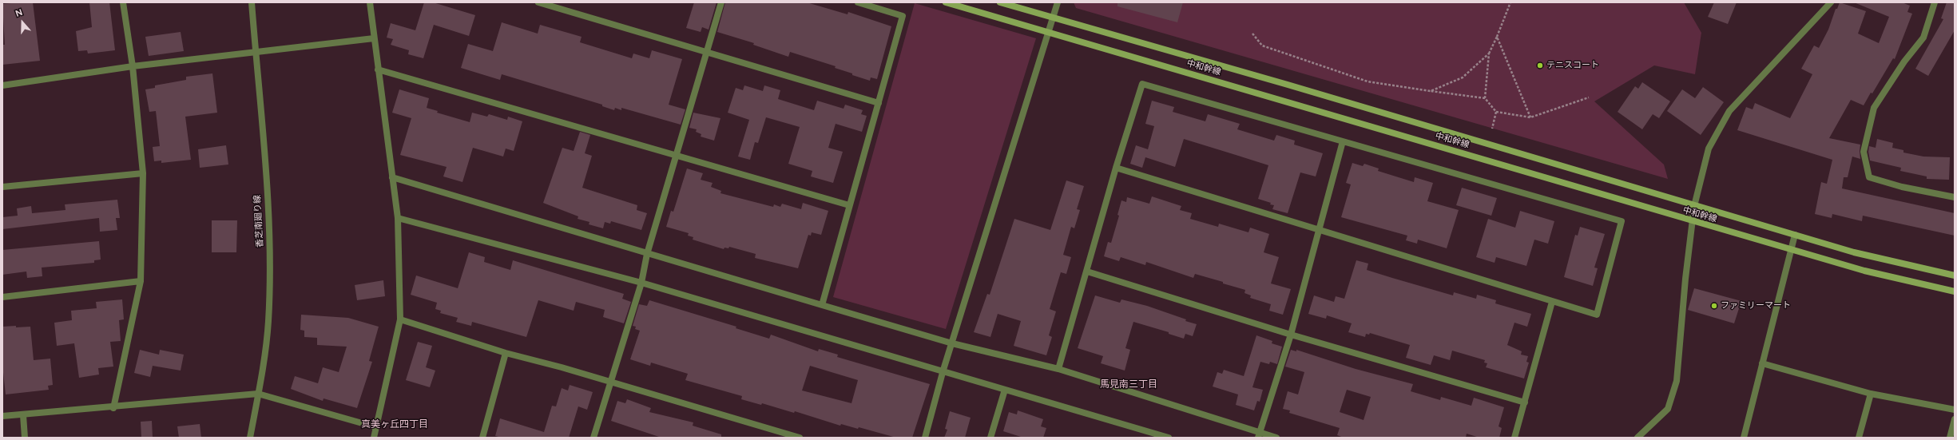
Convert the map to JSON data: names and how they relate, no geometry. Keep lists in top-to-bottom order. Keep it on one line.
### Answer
{"streets":{"main road":["中和幹線"],"street":["香芝南廻り線"]},"districts":["馬見南三丁目","真美ヶ丘四丁目"],"places":["テニスコート","ファミリーマート"],"north":"top"}
